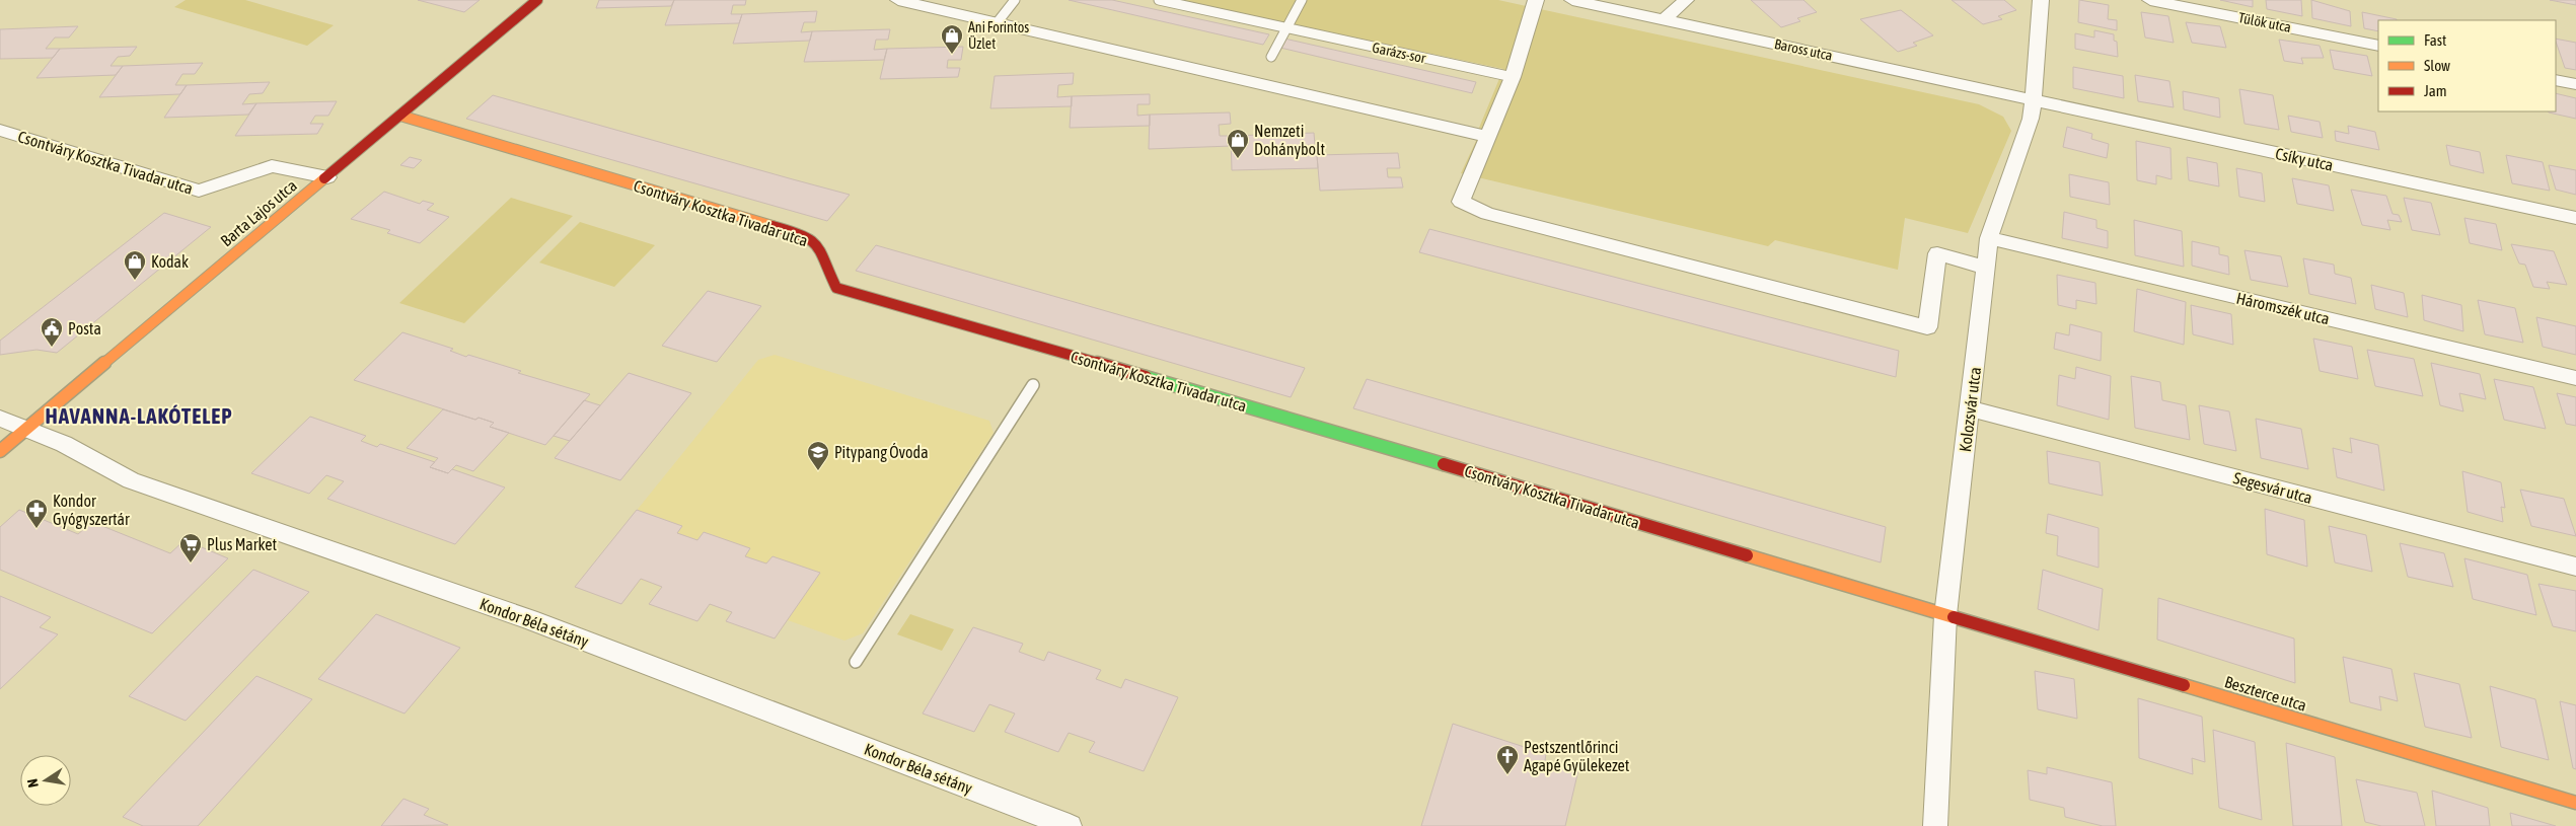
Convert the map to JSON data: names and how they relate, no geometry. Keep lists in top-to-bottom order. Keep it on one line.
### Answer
{"streets":{"street":["Tülök utca","Baross utca","Csíky utca","Csontváry Kosztka Tivadar utca","Barta Lajos utca","Háromszék utca","Kolozsvár utca","Segesvár utca","Kondor Béla sétány","Beszterce utca"],"lane":["Garázs-sor"]},"crossings":[["Baross utca","Csíky utca"],["Baross utca","Kolozsvár utca"],["Csíky utca","Kolozsvár utca"],["Csontváry Kosztka Tivadar utca","Barta Lajos utca"],["Csontváry Kosztka Tivadar utca","Kolozsvár utca"],["Csontváry Kosztka Tivadar utca","Beszterce utca"],["Barta Lajos utca","Kondor Béla sétány"],["Háromszék utca","Kolozsvár utca"],["Kolozsvár utca","Segesvár utca"],["Kolozsvár utca","Beszterce utca"]],"districts":["HAVANNA-LAKÓTELEP"],"places":{"shop":["Ani Forintos Üzlet","Nemzeti Dohánybolt","Kodak"],"public building":["Posta"],"school or university":["Pitypang Óvoda"],"pharmacy":["Kondor Gyógyszertár"],"supermarket":["Plus Market"],"church":["Pestszentlőrinci Agapé Gyülekezet"]},"legend":["Fast","Slow","Jam"],"north":"left"}
